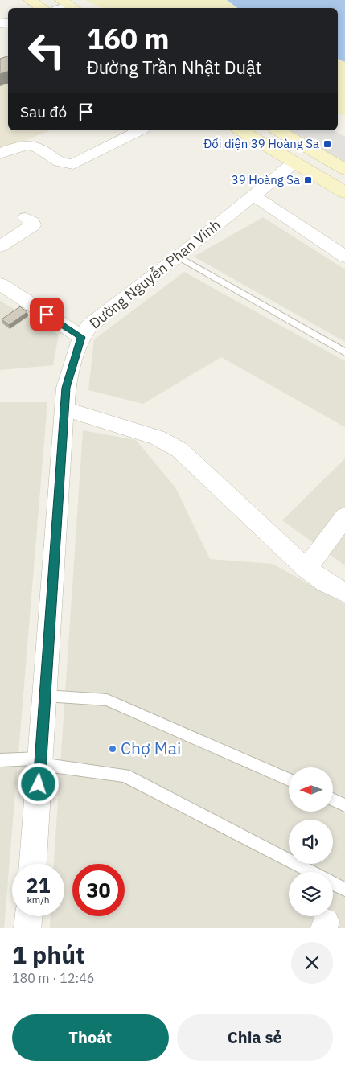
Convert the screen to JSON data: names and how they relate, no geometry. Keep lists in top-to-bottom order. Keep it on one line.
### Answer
{"streets":{"street":["Đường Nguyễn Phan Vinh"]},"places":{"transit":["Đối diện 39 Hoàng Sa","39 Hoàng Sa"],"other":["Chợ Mai"]},"north":"left","page":{"turn":["160 m","Đường Trần Nhật Duật"],"then":"Sau đó","speed":"21 km/h","limit":"30","heading":["1 phút","180 m · 12:46"],"buttons":["Thoát","Chia sẻ"]}}
